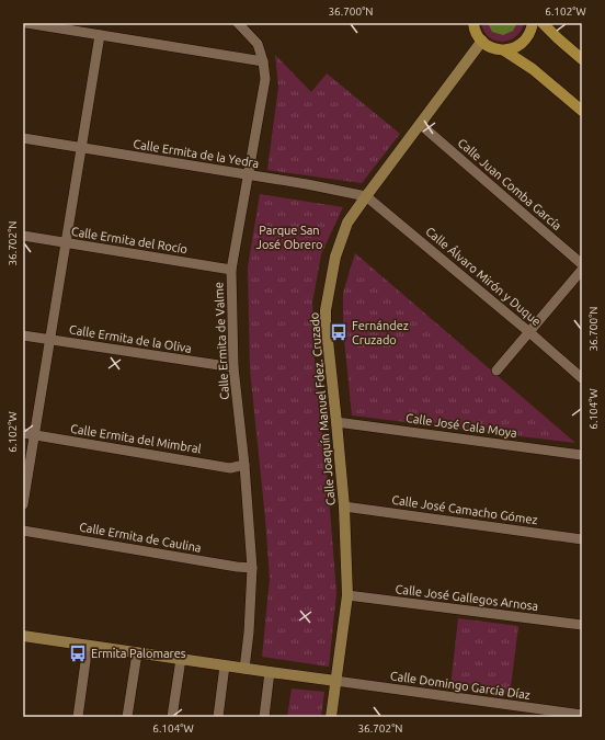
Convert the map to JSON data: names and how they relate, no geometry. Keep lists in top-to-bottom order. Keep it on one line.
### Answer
{"streets":{"street":["Calle Ermita de la Yedra","Calle Juan Comba García","Calle Ermita del Rocío","Calle Álvaro Mirón y Duque","Calle Ermita de la Oliva","Calle Ermita de Valme","Calle Joaquín Manuel Fdez. Cruzado","Calle José Cala Moya","Calle Ermita del Mimbral","Calle José Camacho Gómez","Calle Ermita de Caulina","Calle José Gallegos Arnosa","Calle Domingo García Díaz"]},"crossings":[["Calle Ermita de la Yedra","Calle Álvaro Mirón y Duque"],["Calle Ermita de la Yedra","Calle Ermita de Valme"],["Calle Ermita de la Yedra","Calle Joaquín Manuel Fdez. Cruzado"],["Calle Juan Comba García","Calle Joaquín Manuel Fdez. Cruzado"],["Calle Ermita del Rocío","Calle Ermita de Valme"],["Calle Álvaro Mirón y Duque","Calle Joaquín Manuel Fdez. Cruzado"],["Calle Ermita de la Oliva","Calle Ermita de Valme"],["Calle Ermita de Valme","Calle Ermita del Mimbral"],["Calle Ermita de Valme","Calle Ermita de Caulina"],["Calle Joaquín Manuel Fdez. Cruzado","Calle José Cala Moya"],["Calle Joaquín Manuel Fdez. Cruzado","Calle José Camacho Gómez"],["Calle Joaquín Manuel Fdez. Cruzado","Calle José Gallegos Arnosa"],["Calle Joaquín Manuel Fdez. Cruzado","Calle Domingo García Díaz"]],"parks":["Parque San José Obrero"],"places":{"bus stop":["Fernández Cruzado","Ermita Palomares"]},"coordinates":["36.700°N","6.102°W","36.702°N","6.104°W"]}
